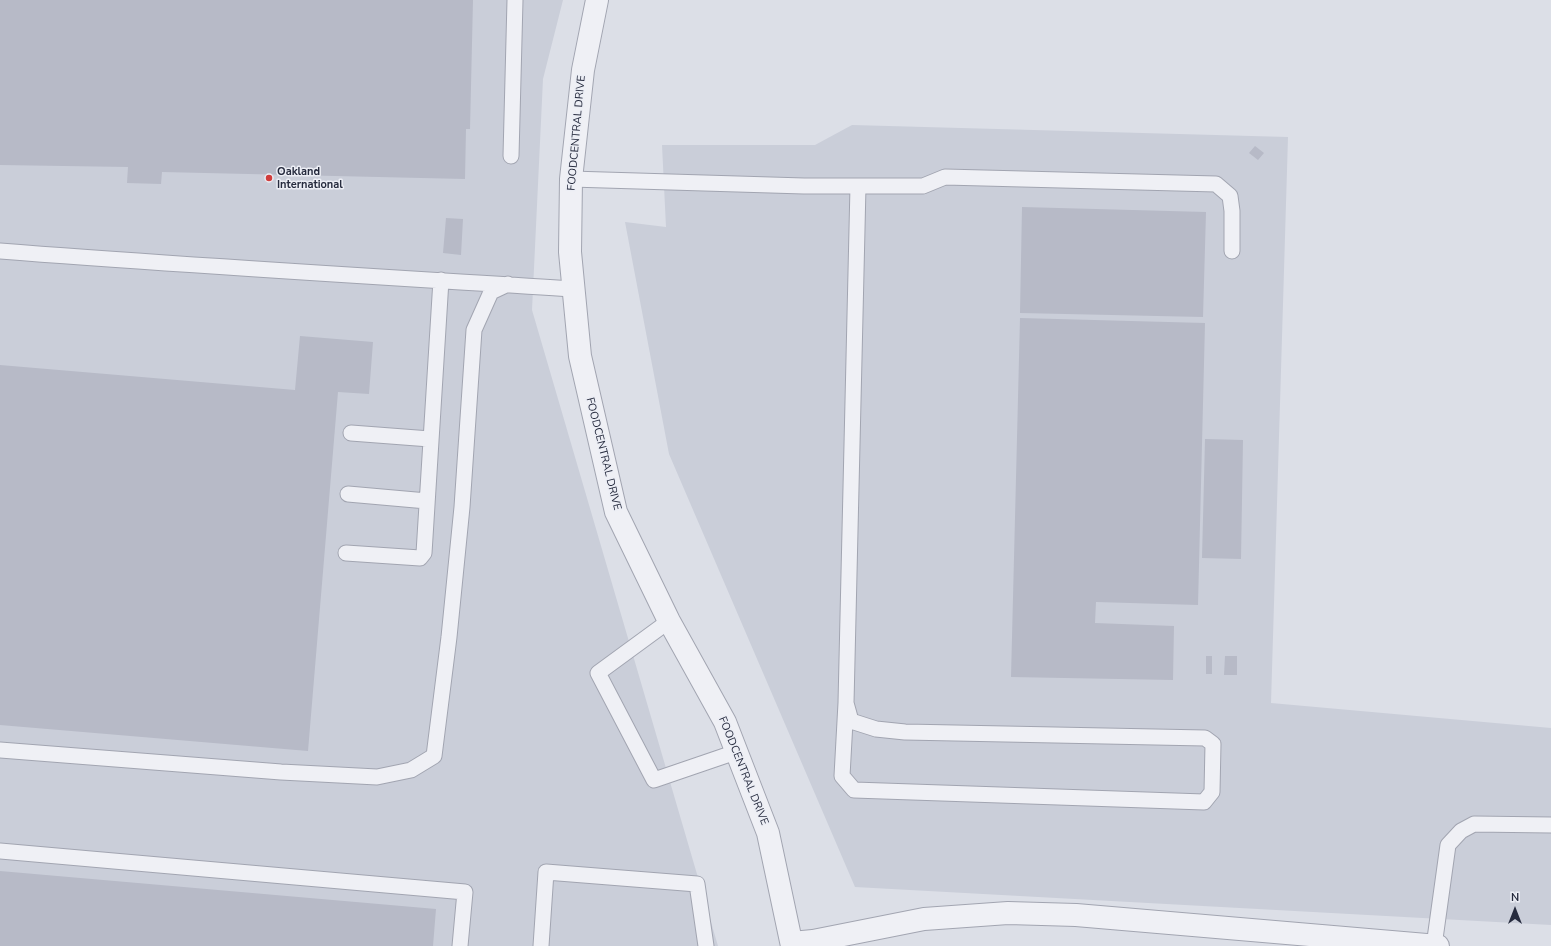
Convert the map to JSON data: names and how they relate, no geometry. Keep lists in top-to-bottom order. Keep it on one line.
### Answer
{"streets":{"street":["FOODCENTRAL DRIVE"]},"places":["Oakland International"],"north":"top"}
